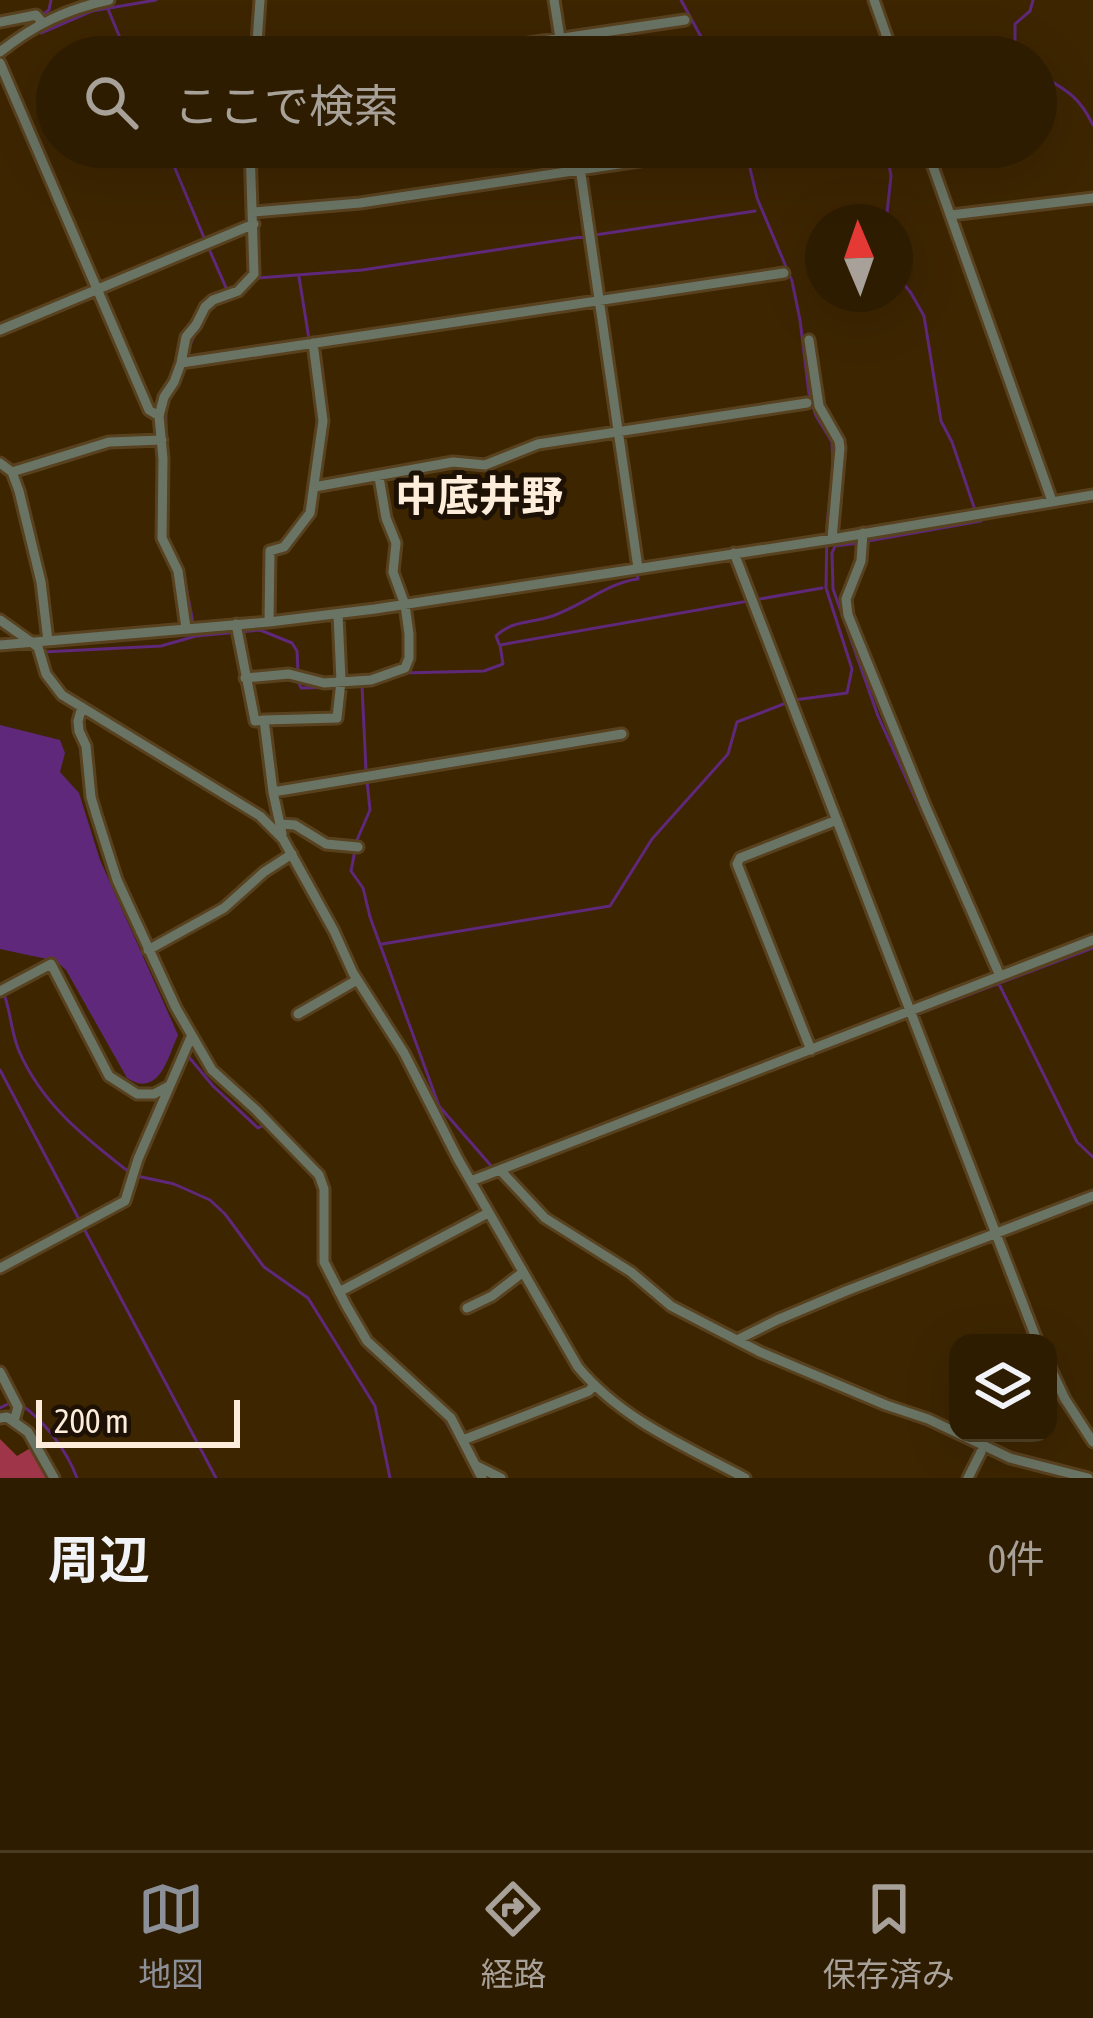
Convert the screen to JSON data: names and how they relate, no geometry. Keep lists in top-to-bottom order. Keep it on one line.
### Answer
{"districts":["中底井野"],"scale_bar":"200 m","north":"top","page":{"search":"ここで検索","scale":"200 m","heading":["周辺","0件"],"nav":["地図","経路","保存済み"]}}
